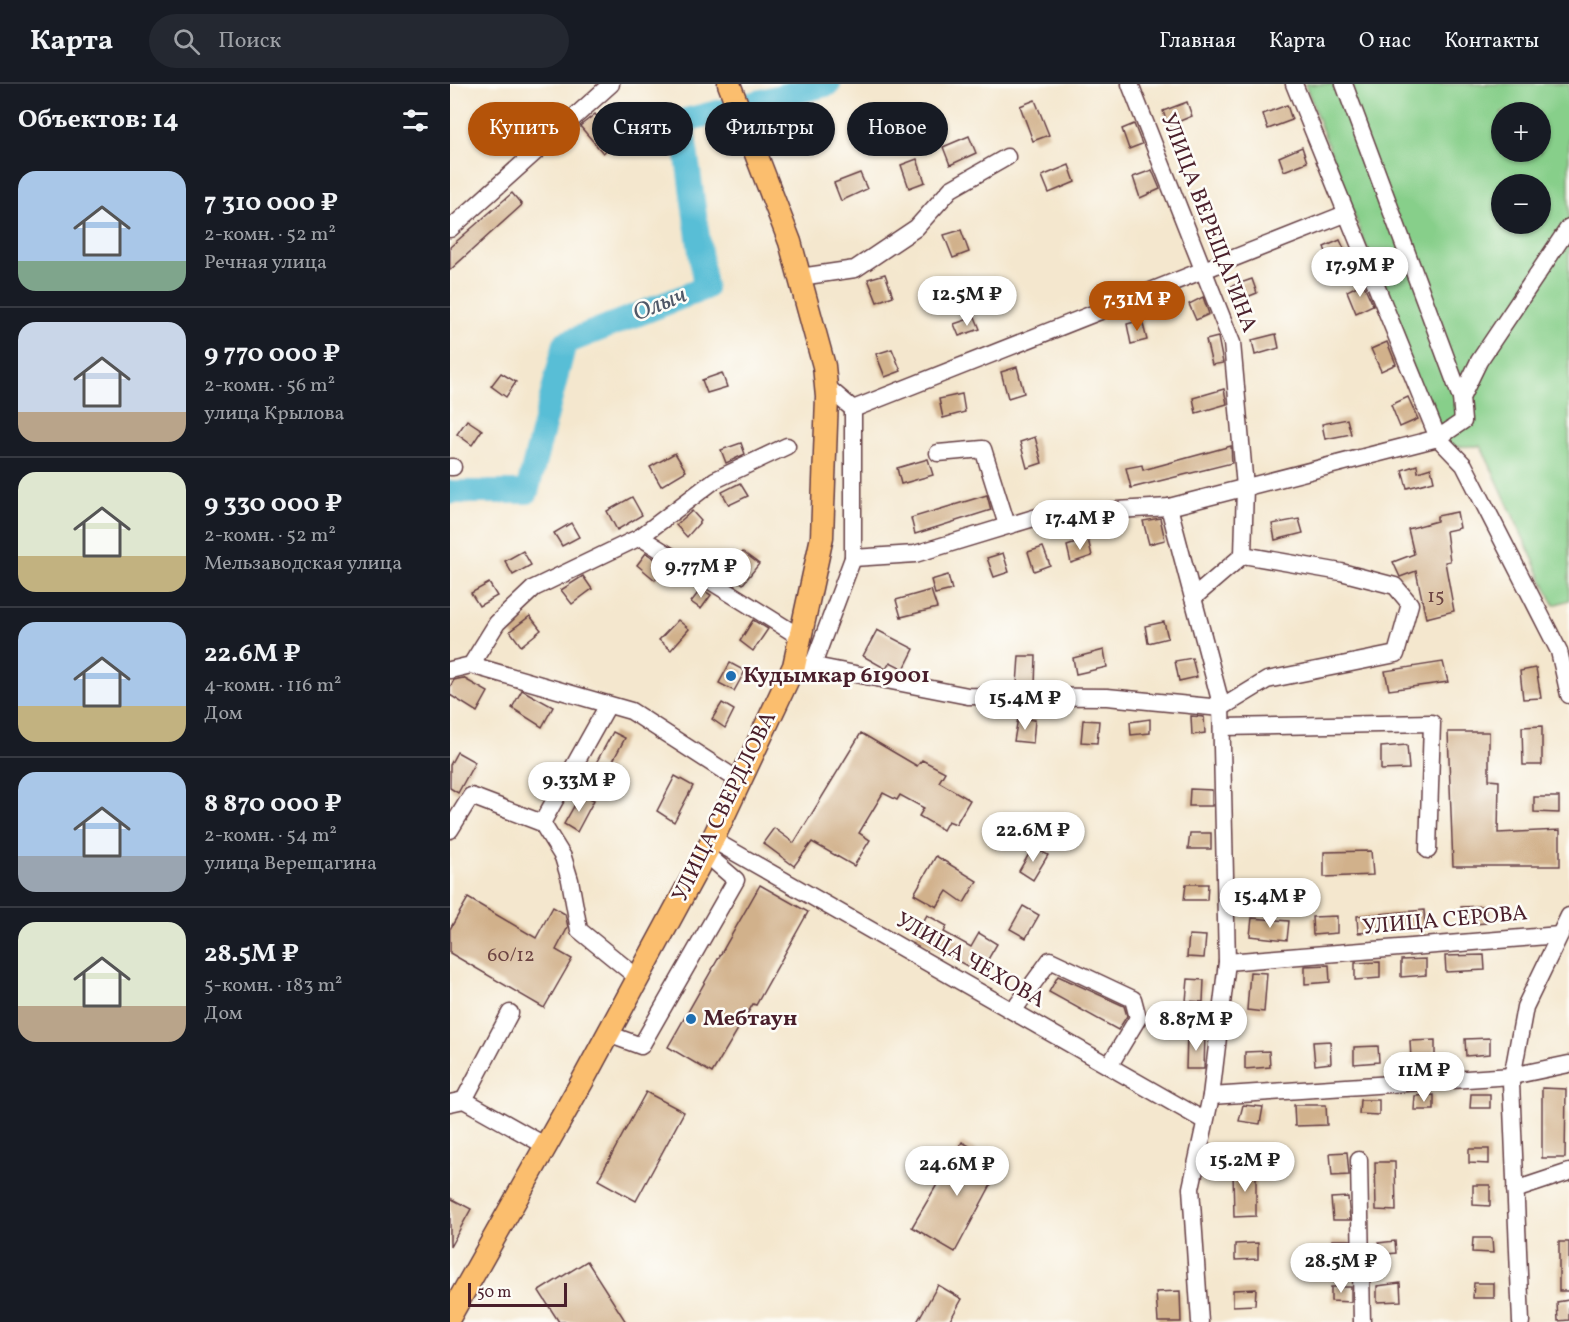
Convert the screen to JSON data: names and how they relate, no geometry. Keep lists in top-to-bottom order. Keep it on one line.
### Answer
{"streets":{"main road":["УЛИЦА СВЕРДЛОВА"],"street":["УЛИЦА ВЕРЕЩАГИНА","УЛИЦА СЕРОВА","УЛИЦА ЧЕХОВА"]},"crossings":[["УЛИЦА СВЕРДЛОВА","УЛИЦА ЧЕХОВА"]],"water":["Олыч"],"places":["Кудымкар 619001","Мебтаун"],"house_numbers":["15","60/12"],"scale_bar":"50 m","page":{"header":"Карта","search":"Поиск","nav":["Главная","Карта","О нас","Контакты"],"heading":"Объектов: 14","map_buttons":["+","−"],"chip":["Купить","Снять","Фильтры","Новое"],"list":[{"name":"7 310 000 ₽","note":"2-комн. · 52 m² · Речная улица"},{"name":"9 770 000 ₽","note":"2-комн. · 56 m² · улица Крылова"},{"name":"9 330 000 ₽","note":"2-комн. · 52 m² · Мельзаводская улица"},{"name":"22.6M ₽","note":"4-комн. · 116 m² · Дом"},{"name":"8 870 000 ₽","note":"2-комн. · 54 m² · улица Верещагина"},{"name":"28.5M ₽","note":"5-комн. · 183 m² · Дом"}],"price":["17.9M ₽","12.5M ₽","7.31M ₽","17.4M ₽","9.77M ₽","15.4M ₽","9.33M ₽","22.6M ₽","15.4M ₽","8.87M ₽","11M ₽","15.2M ₽","24.6M ₽","28.5M ₽"],"scale":"50 m"}}
